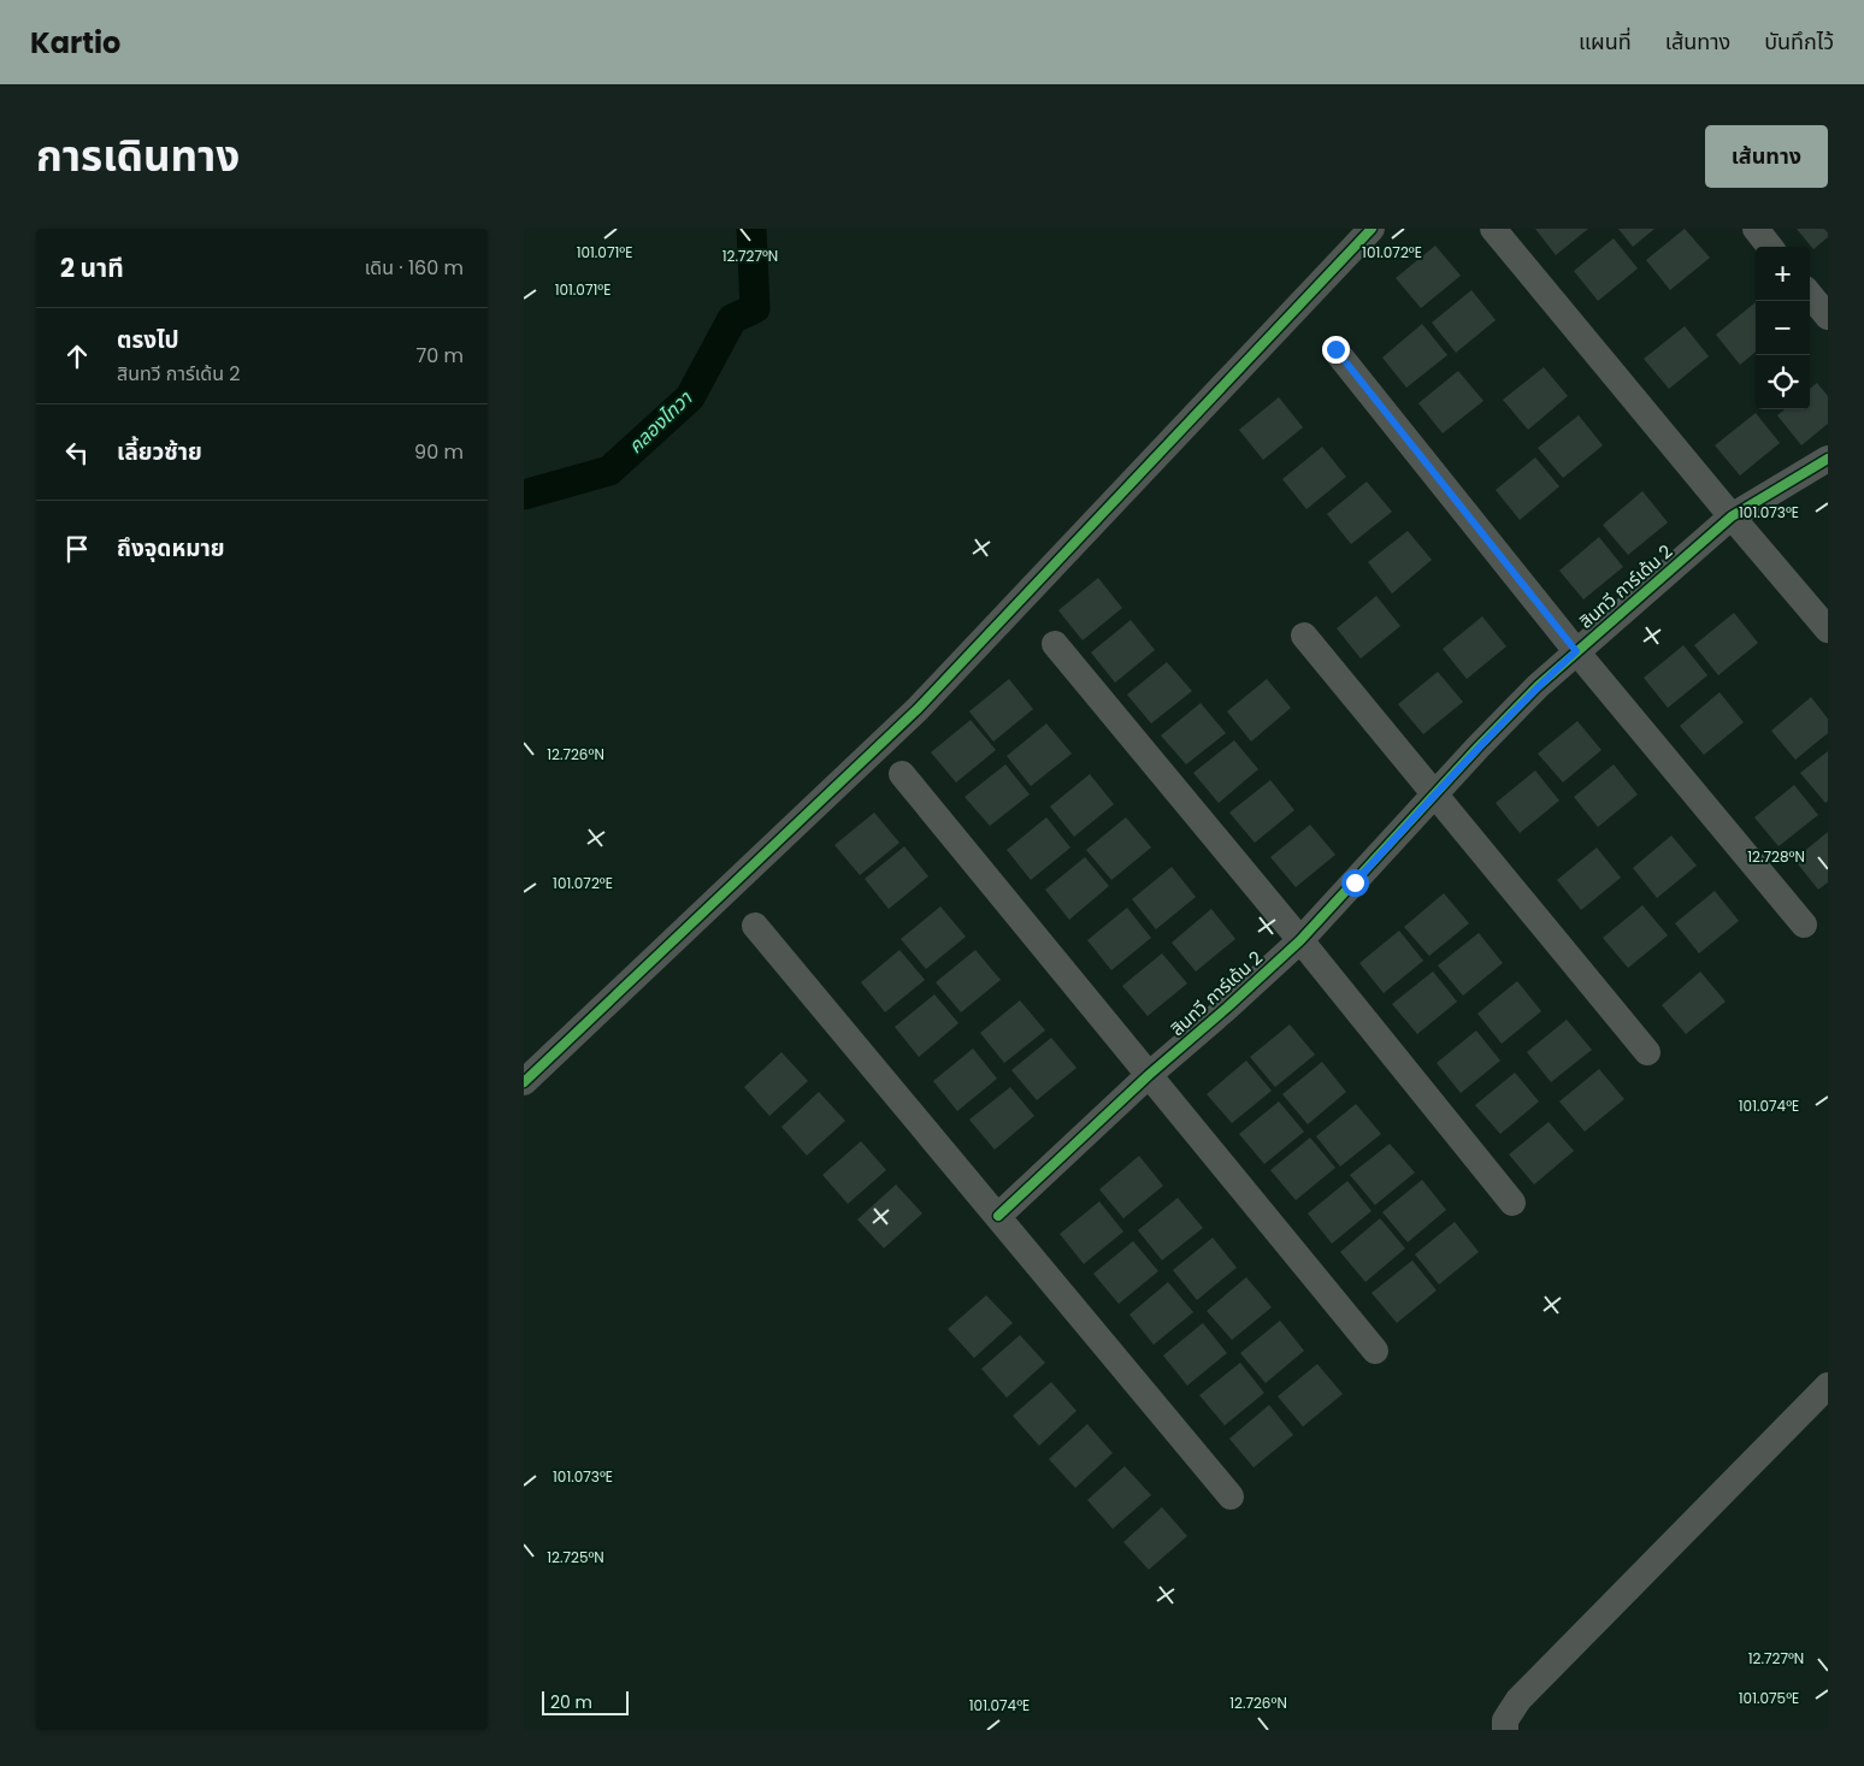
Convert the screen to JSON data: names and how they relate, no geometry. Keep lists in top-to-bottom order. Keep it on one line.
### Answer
{"streets":{"street":["สินทวี การ์เด้น 2"]},"water":["คลองไทวา"],"scale_bar":"20 m","page":{"header":"Kartio","nav":["แผนที่","เส้นทาง","บันทึกไว้"],"title":"การเดินทาง","buttons":"เส้นทาง","heading":["2 นาที","เดิน · 160 m"],"map_buttons":["+","−"],"list":[["ตรงไป","สินทวี การ์เด้น 2","70 m"],["เลี้ยวซ้าย","90 m"],"ถึงจุดหมาย"],"scale":"20 m"},"coordinates":["101.071°E","101.072°E","12.727°N","101.073°E","12.726°N","12.728°N","101.074°E","12.725°N","101.075°E"]}
